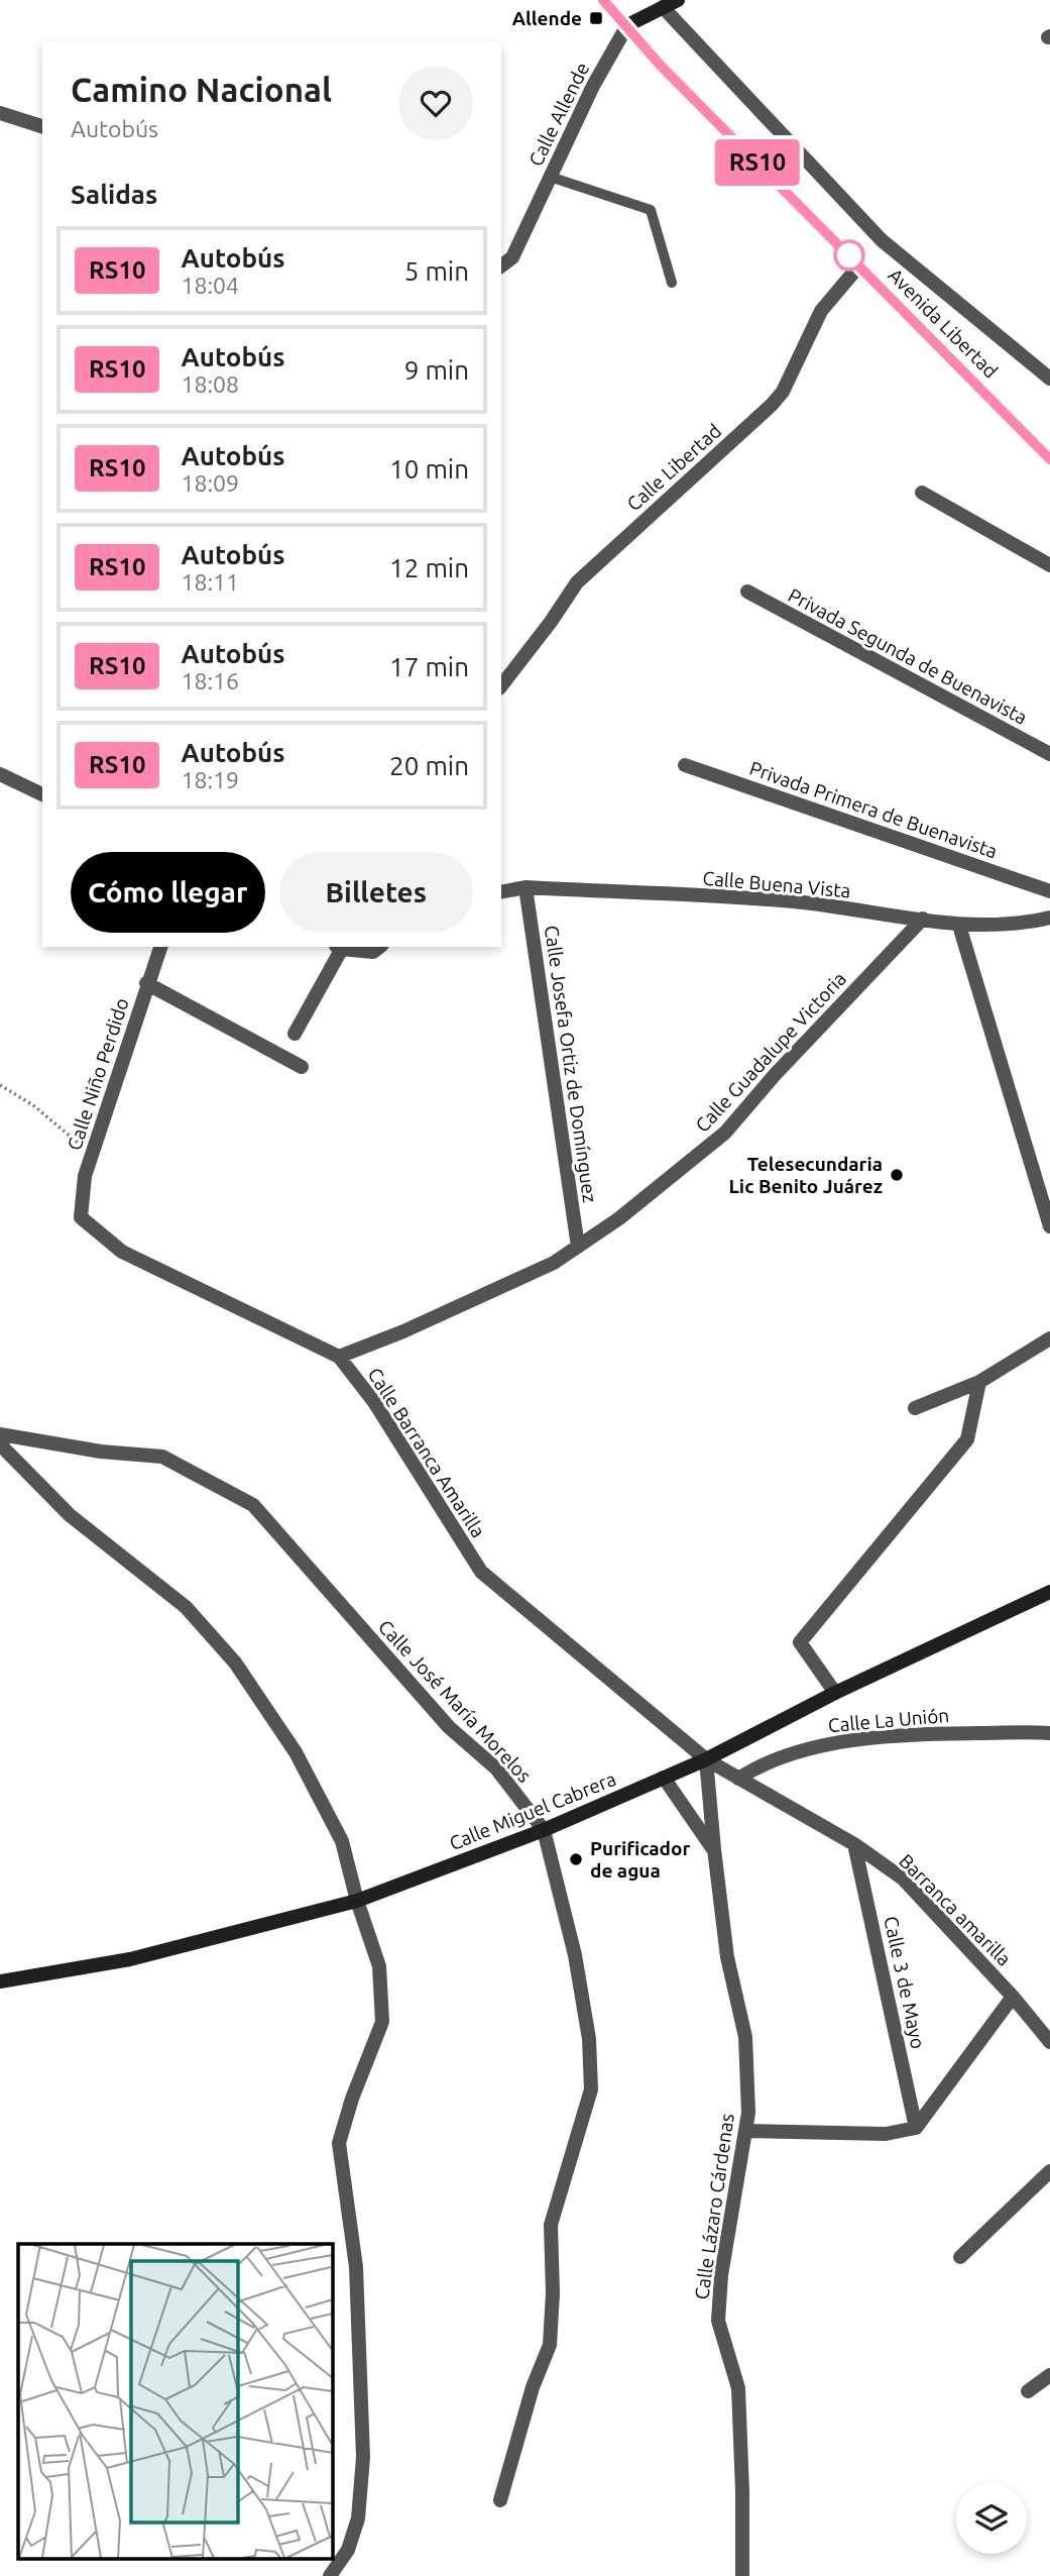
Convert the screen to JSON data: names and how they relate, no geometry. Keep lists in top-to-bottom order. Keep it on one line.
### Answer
{"streets":{"street":["Calle Allende","Avenida Libertad","Calle Libertad","Privada Segunda de Buenavista","Privada Primera de Buenavista","Calle Buena Vista","Calle Guadalupe Victoria","Calle Josefa Ortiz de Domínguez","Calle Niño Perdido","Calle Barranca Amarilla","Calle José María Morelos","Calle La Unión","Calle Miguel Cabrera","Barranca amarilla","Calle 3 de Mayo","Calle Lázaro Cárdenas"]},"crossings":[["Calle Allende","Avenida Libertad"],["Avenida Libertad","Calle Libertad"],["Calle Buena Vista","Calle Guadalupe Victoria"],["Calle Buena Vista","Calle Josefa Ortiz de Domínguez"],["Calle Guadalupe Victoria","Calle Josefa Ortiz de Domínguez"],["Calle Guadalupe Victoria","Calle Barranca Amarilla"],["Calle Niño Perdido","Calle Barranca Amarilla"],["Calle Barranca Amarilla","Calle Miguel Cabrera"],["Calle Barranca Amarilla","Barranca amarilla"],["Calle Barranca Amarilla","Calle Lázaro Cárdenas"],["Calle José María Morelos","Calle Miguel Cabrera"],["Calle La Unión","Barranca amarilla"],["Calle Miguel Cabrera","Barranca amarilla"],["Calle Miguel Cabrera","Calle Lázaro Cárdenas"],["Barranca amarilla","Calle 3 de Mayo"],["Barranca amarilla","Calle Lázaro Cárdenas"]],"places":{"transit":["Allende"],"other":["Telesecundaria Lic Benito Juárez","Purificador de agua"]},"lines":["bus line RS10"],"page":{"on_map":"RS10","heading":[["Camino Nacional","Autobús"],"Salidas"],"list":[{"mark":"RS10","name":"Autobús","note":"18:04","value":"5 min"},{"mark":"RS10","name":"Autobús","note":"18:08","value":"9 min"},{"mark":"RS10","name":"Autobús","note":"18:09","value":"10 min"},{"mark":"RS10","name":"Autobús","note":"18:11","value":"12 min"},{"mark":"RS10","name":"Autobús","note":"18:16","value":"17 min"},{"mark":"RS10","name":"Autobús","note":"18:19","value":"20 min"}],"buttons":["Cómo llegar","Billetes"]}}
